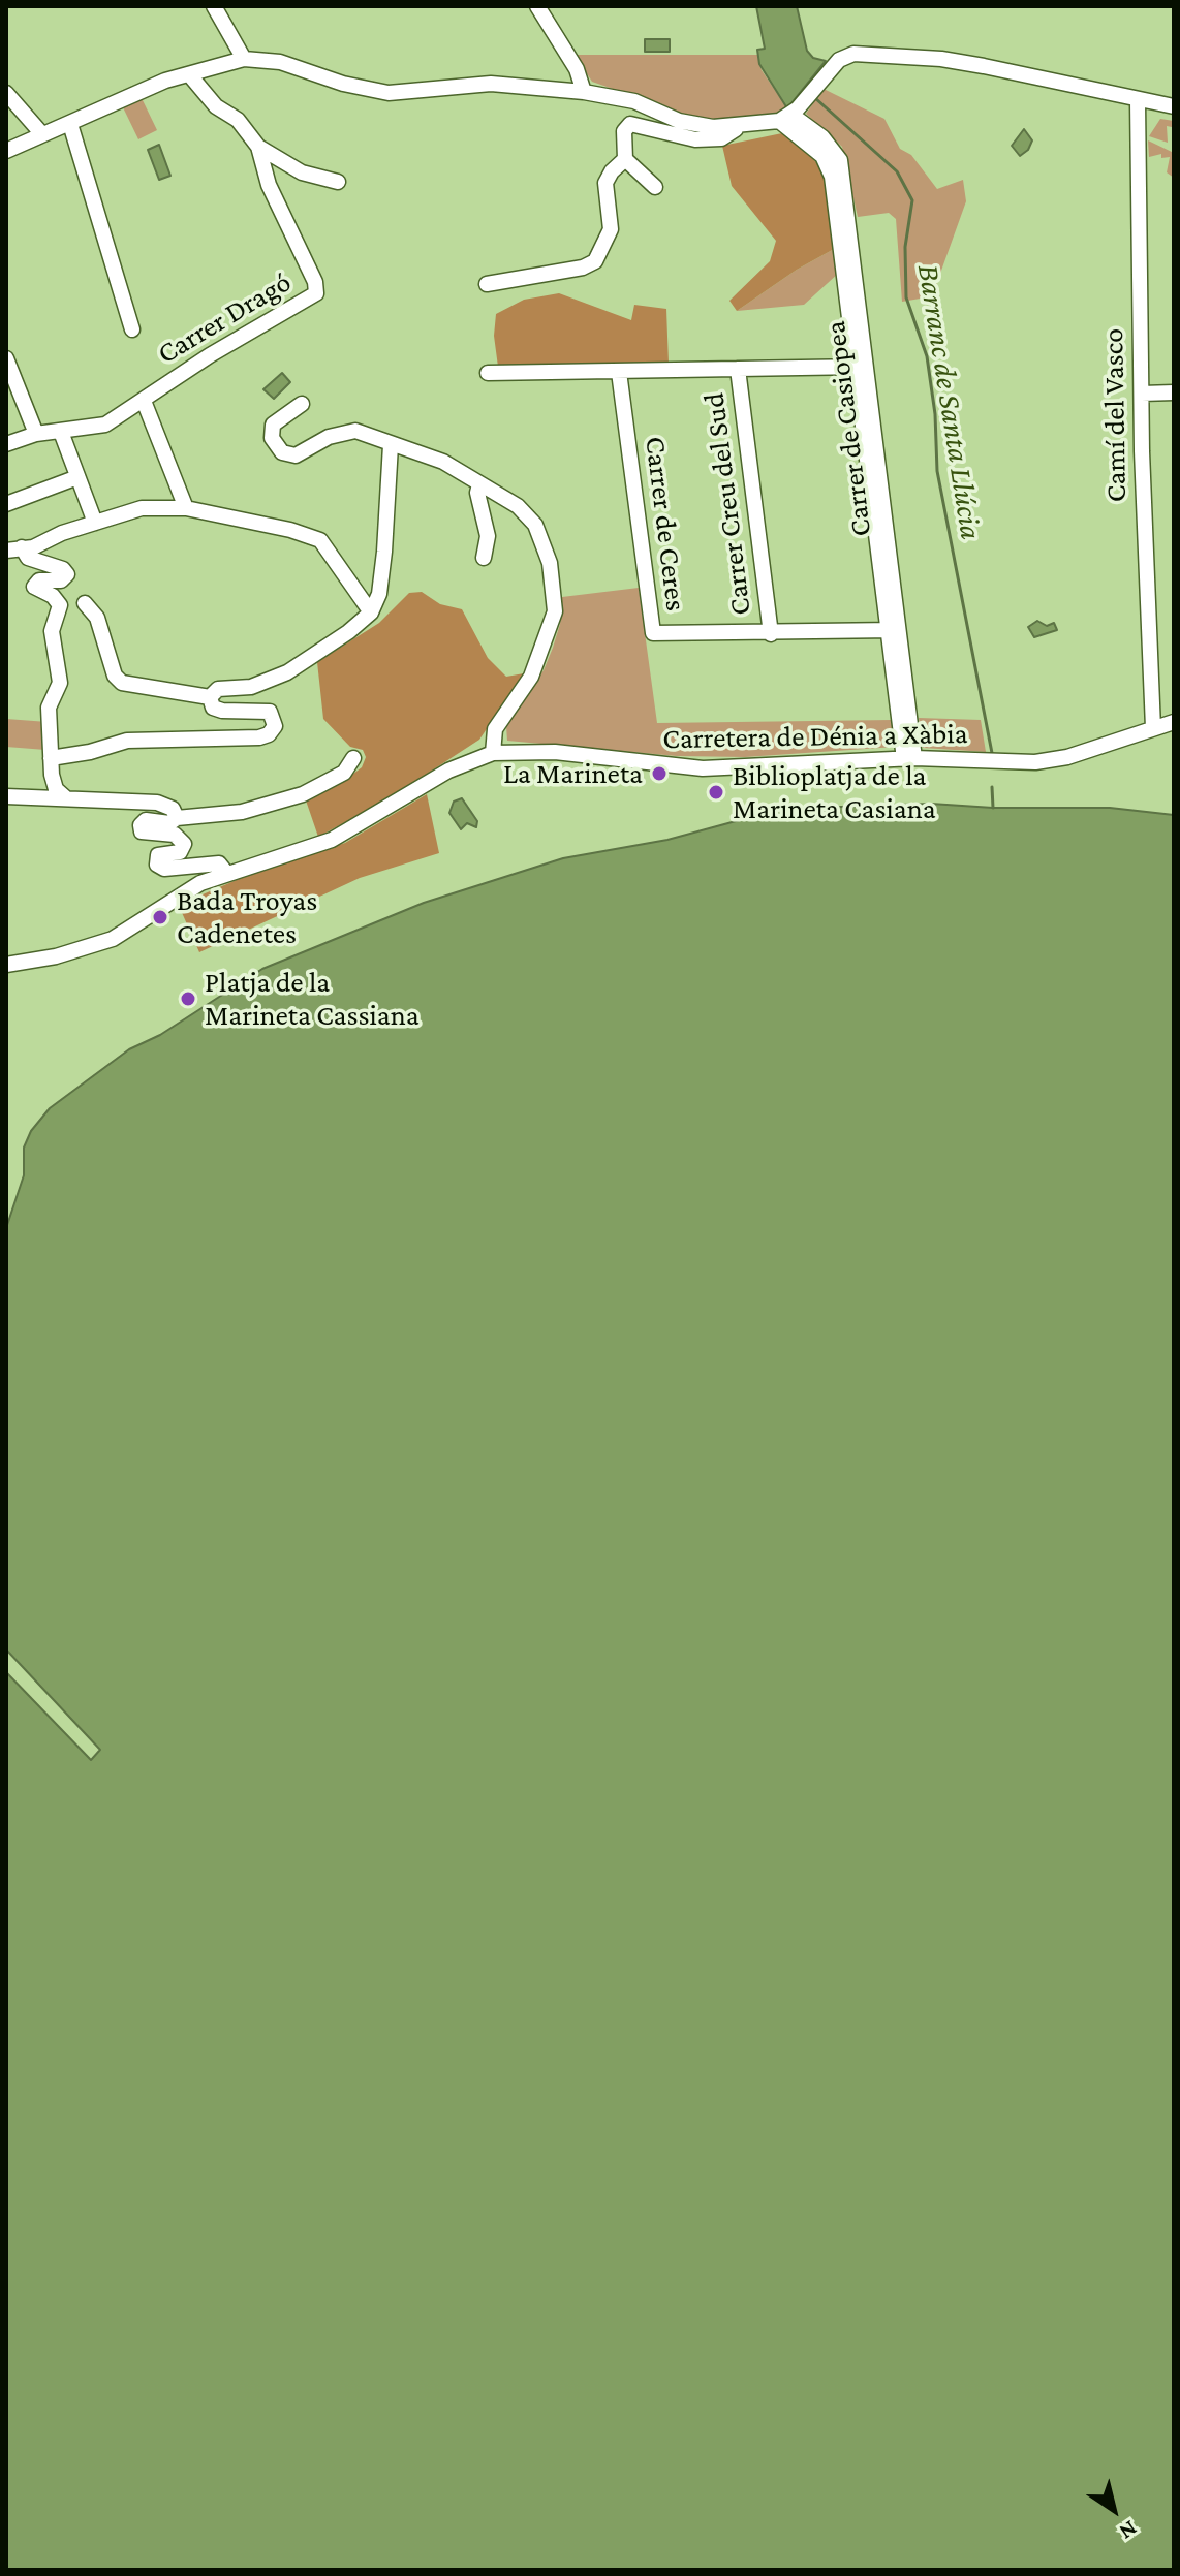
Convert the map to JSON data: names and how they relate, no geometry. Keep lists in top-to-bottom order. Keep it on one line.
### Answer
{"streets":{"street":["Carrer Dragó","Camí del Vasco","Carrer de Casiopea","Carrer Creu del Sud","Carrer de Ceres","Carretera de Dénia a Xàbia"]},"crossings":[["Camí del Vasco","Carretera de Dénia a Xàbia"],["Carrer de Casiopea","Carrer de Ceres"],["Carrer de Casiopea","Carretera de Dénia a Xàbia"],["Carrer Creu del Sud","Carrer de Ceres"]],"water":["Barranc de Santa Llúcia"],"places":["La Marineta","Biblioplatja de la Marineta Casiana","Bada Troyas Cadenetes","Platja de la Marineta Cassiana"],"north":"bottom right"}
